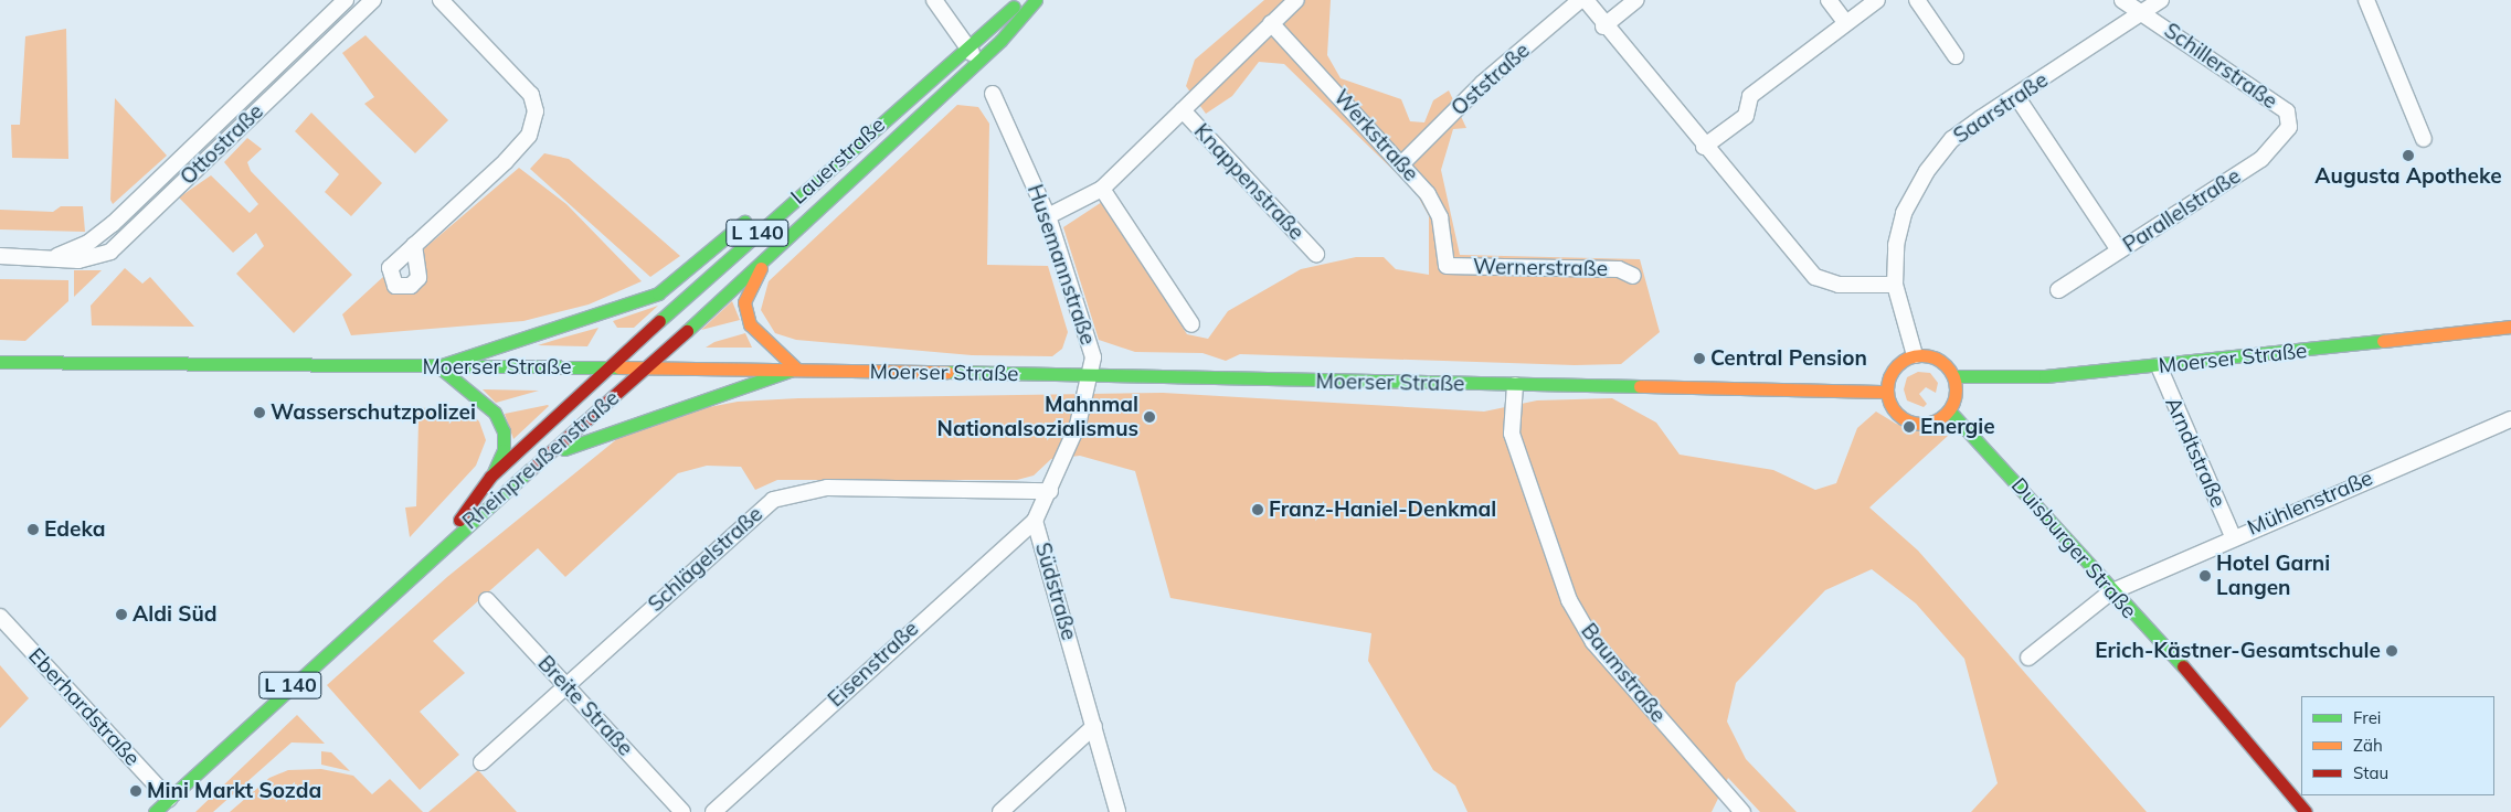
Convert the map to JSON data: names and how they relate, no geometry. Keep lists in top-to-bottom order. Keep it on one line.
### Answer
{"streets":{"main road":["Lauerstraße","L 140","Moerser Straße","Rheinpreußenstraße","Duisburger Straße"],"street":["Schillerstraße","Oststraße","Saarstraße","Werkstraße","Ottostraße","Knappenstraße","Parallelstraße","Husemannstraße","Wernerstraße","Arndtstraße","Mühlenstraße","Schlägelstraße","Südstraße","Eisenstraße","Baumstraße","Breite Straße","Eberhardstraße"]},"crossings":[["Schillerstraße","Saarstraße"],["Schillerstraße","Parallelstraße"],["Oststraße","Werkstraße"],["Saarstraße","Moerser Straße"],["Saarstraße","Duisburger Straße"],["Werkstraße","Knappenstraße"],["Werkstraße","Wernerstraße"],["Lauerstraße","Moerser Straße"],["Lauerstraße","Rheinpreußenstraße"],["Knappenstraße","Husemannstraße"],["Husemannstraße","Moerser Straße"],["Husemannstraße","Südstraße"],["Moerser Straße","Arndtstraße"],["Moerser Straße","Rheinpreußenstraße"],["Moerser Straße","Duisburger Straße"],["Moerser Straße","Südstraße"],["Moerser Straße","Baumstraße"],["Arndtstraße","Mühlenstraße"],["Rheinpreußenstraße","Eberhardstraße"],["Mühlenstraße","Duisburger Straße"],["Schlägelstraße","Südstraße"],["Schlägelstraße","Breite Straße"],["Südstraße","Eisenstraße"]],"places":["Augusta Apotheke","Central Pension","Wasserschutzpolizei","Mahnmal Nationalsozialismus","Energie","Franz-Haniel-Denkmal","Edeka","Hotel Garni Langen","Aldi Süd","Erich-Kästner-Gesamtschule","Mini Markt Sozda"],"legend":["Frei","Zäh","Stau"]}
